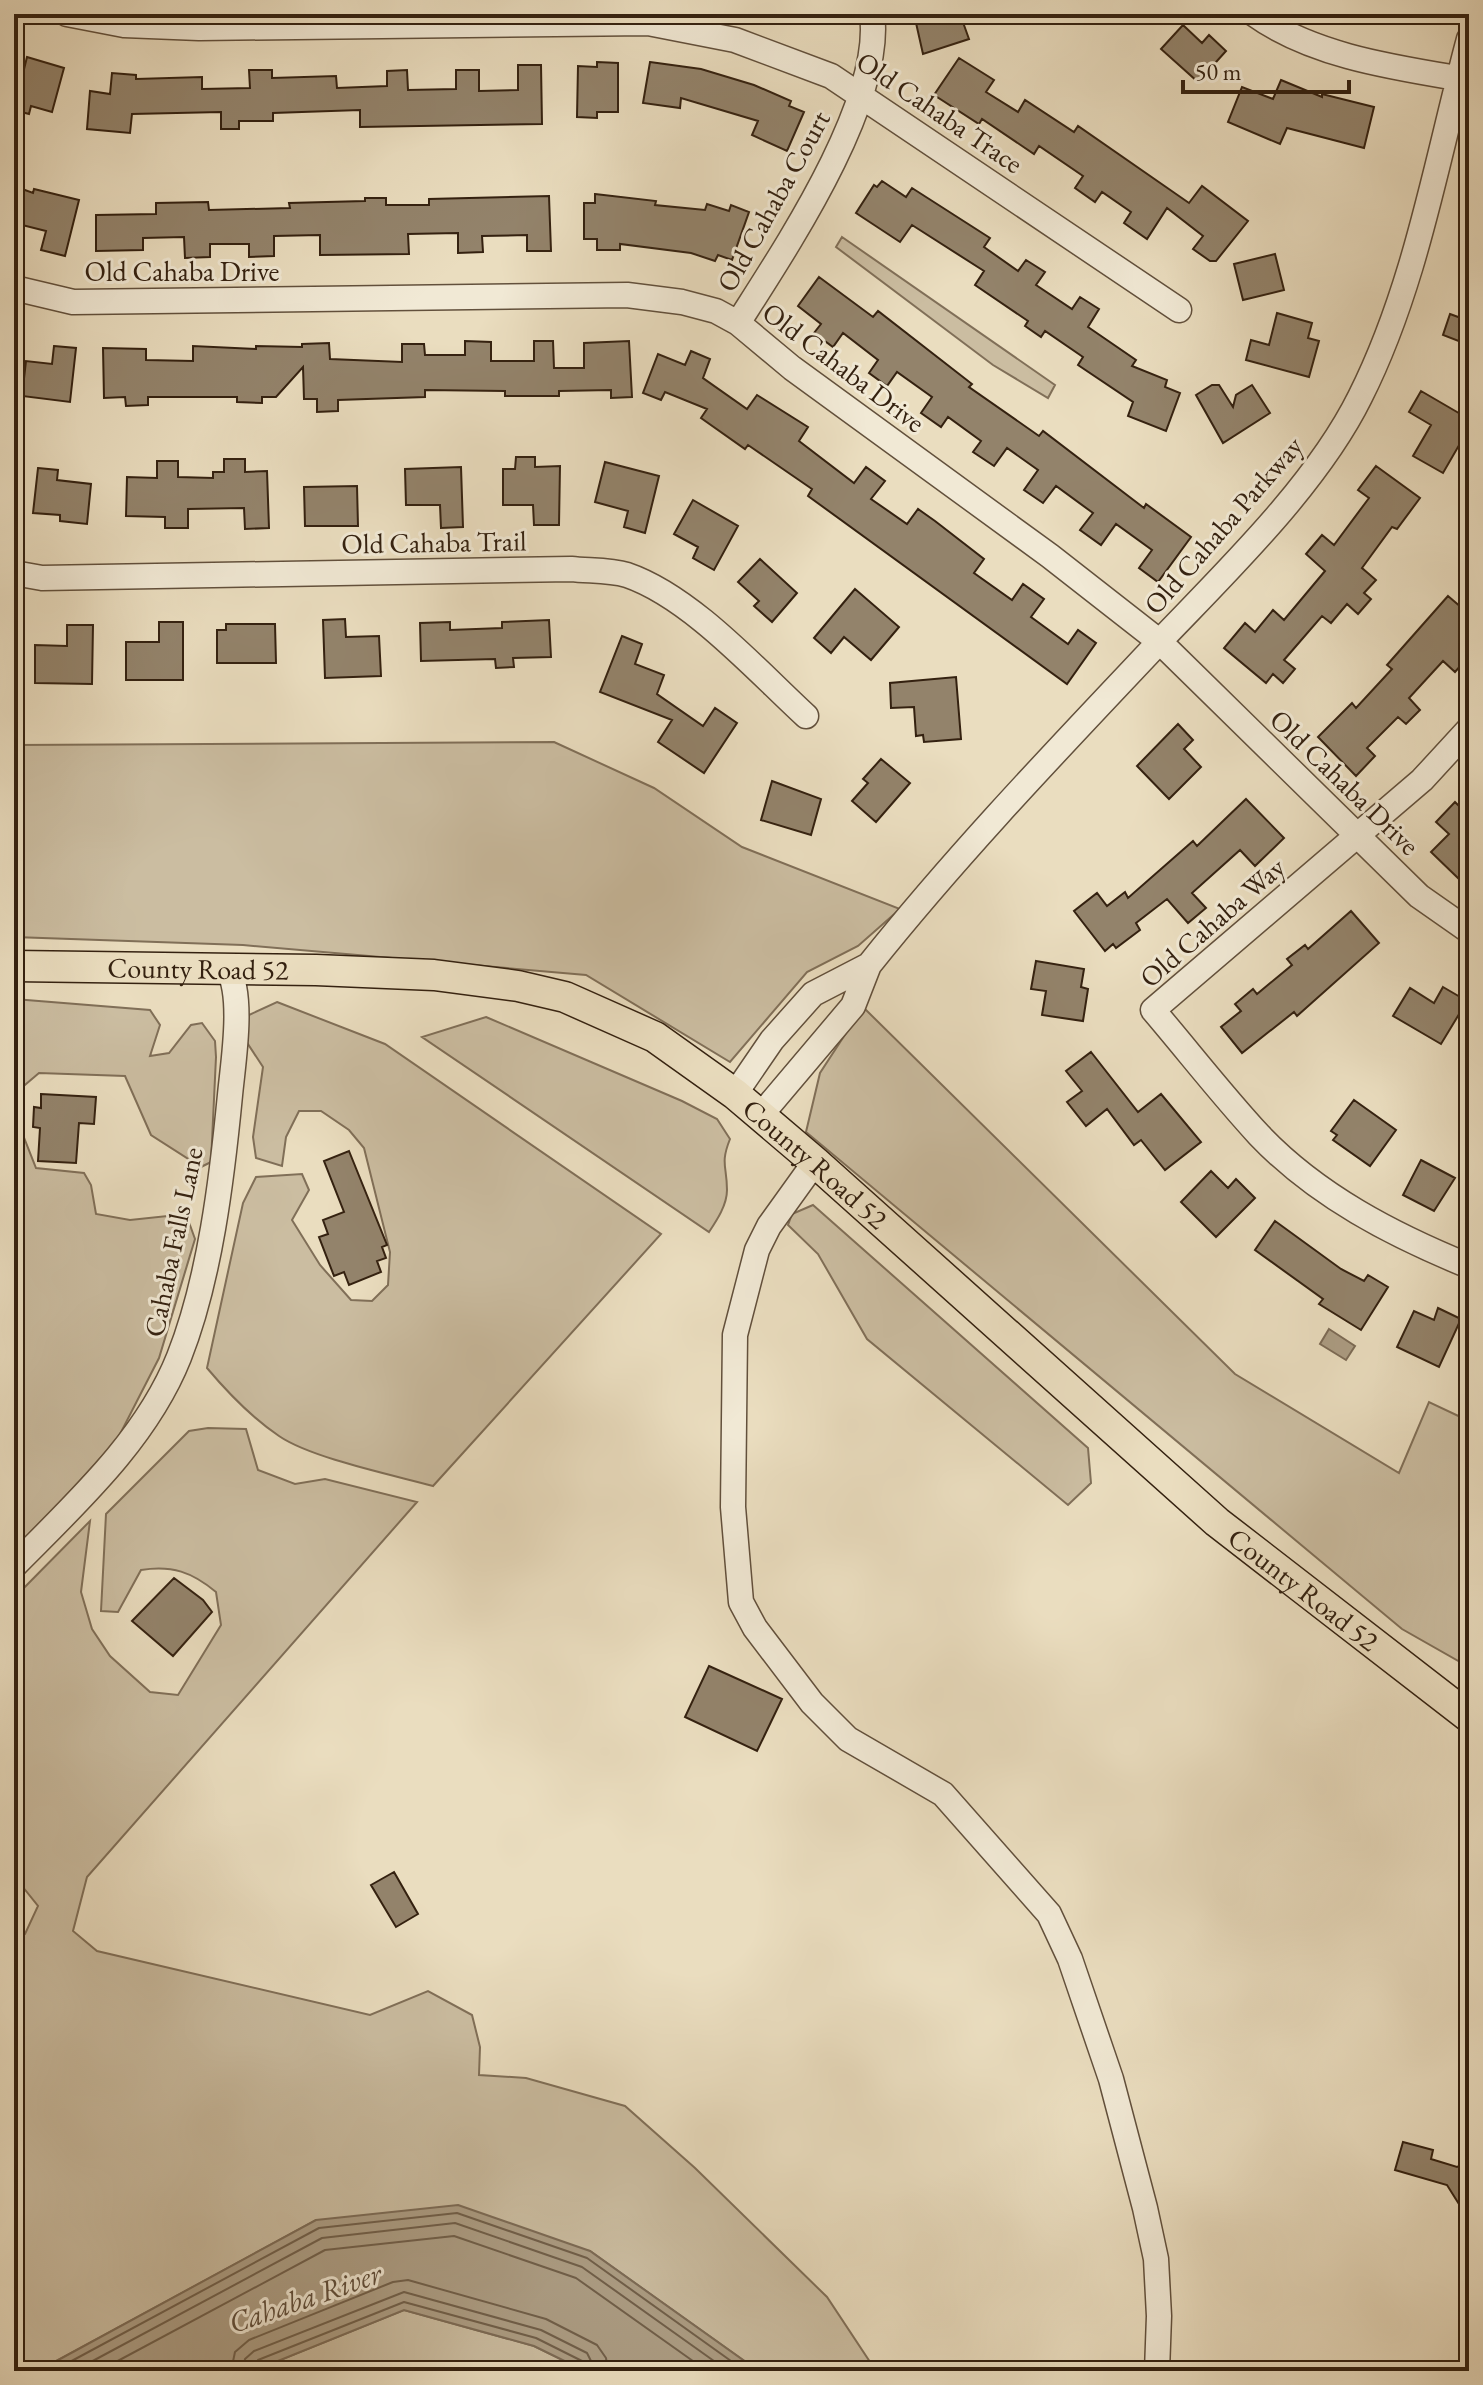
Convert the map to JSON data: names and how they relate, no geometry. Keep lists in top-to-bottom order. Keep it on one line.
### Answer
{"streets":{"main road":["County Road 52"],"street":["Old Cahaba Trace","Old Cahaba Court","Old Cahaba Drive","Old Cahaba Parkway","Old Cahaba Trail","Old Cahaba Way","Cahaba Falls Lane"]},"crossings":[["Old Cahaba Trace","Old Cahaba Court"],["Old Cahaba Court","Old Cahaba Drive"],["Old Cahaba Drive","Old Cahaba Parkway"],["Old Cahaba Drive","Old Cahaba Way"],["Old Cahaba Parkway","County Road 52"],["County Road 52","Cahaba Falls Lane"]],"water":["Cahaba River"],"scale_bar":"50 m"}
